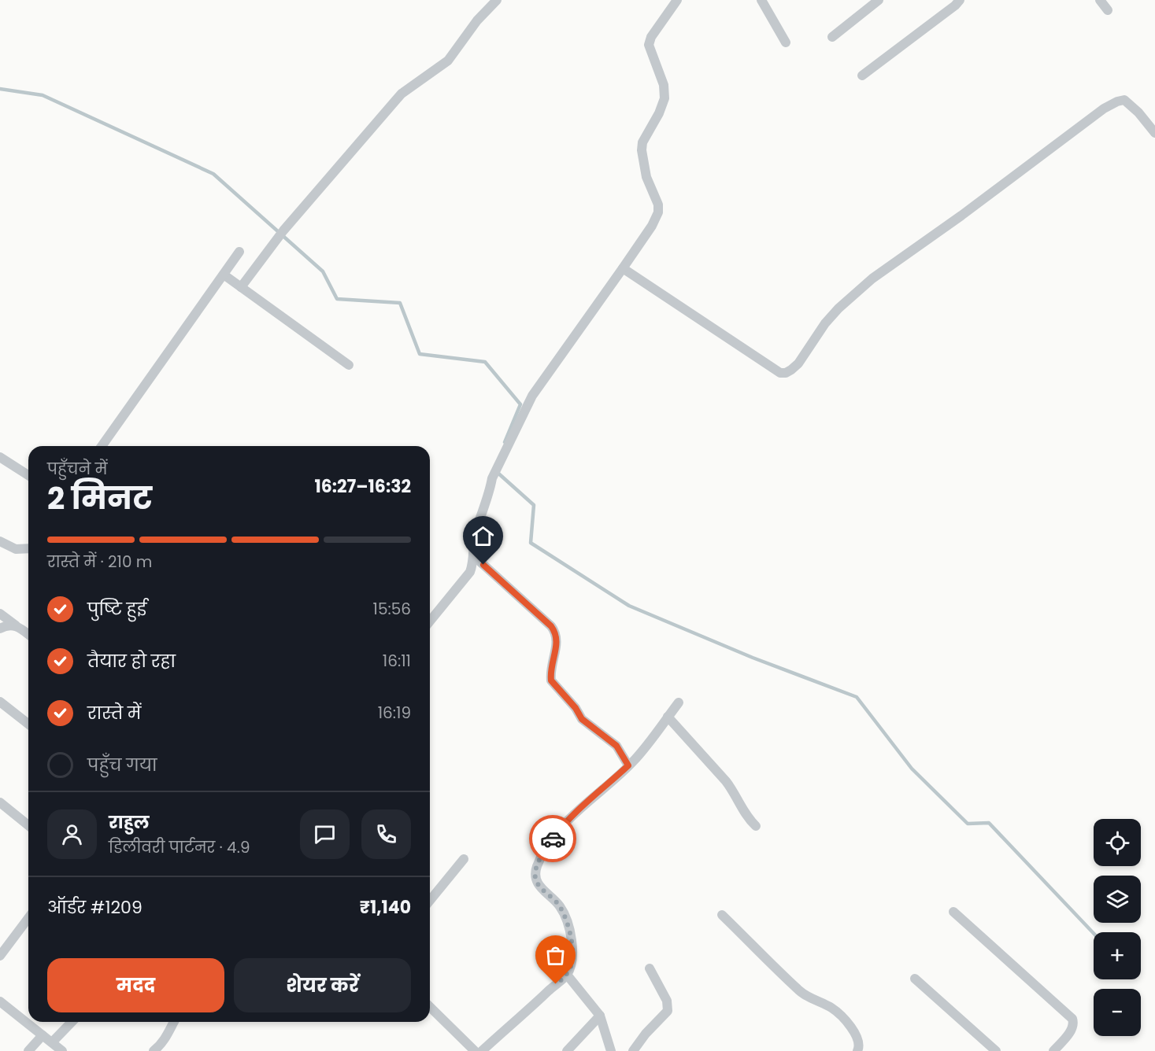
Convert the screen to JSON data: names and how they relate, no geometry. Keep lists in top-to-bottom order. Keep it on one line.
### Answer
{"page":{"heading":["2 मिनट","पहुँचने में","16:27–16:32"],"panel":["राहुल","डिलीवरी पार्टनर · 4.9","ऑर्डर #1209","₹1,140"],"bar":"रास्ते में · 210 m","list":[["पुष्टि हुई","15:56"],["तैयार हो रहा","16:11"],["रास्ते में","16:19"],"पहुँच गया"],"map_buttons":["+","−"],"buttons":["मदद","शेयर करें"]}}
